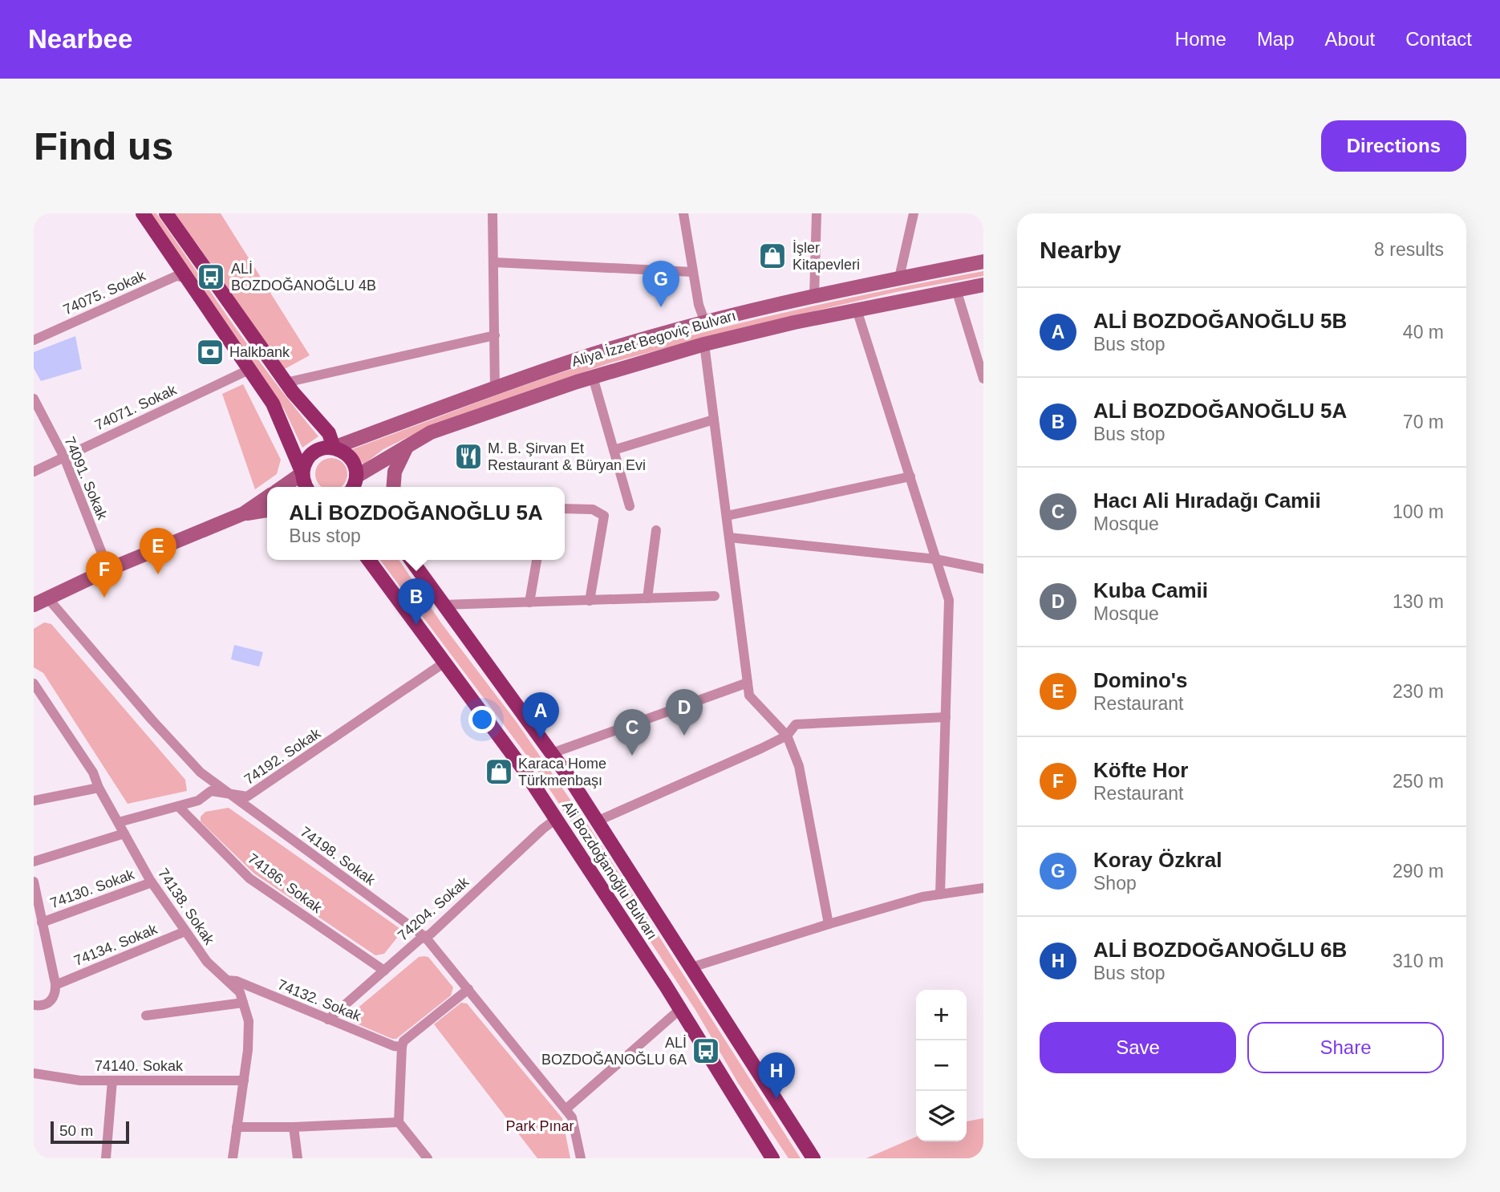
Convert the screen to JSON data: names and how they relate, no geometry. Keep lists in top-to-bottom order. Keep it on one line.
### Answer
{"streets":{"main road":["Aliya İzzet Begoviç Bulvarı","Ali Bozdoğanoğlu Bulvarı"],"street":["74075. Sokak","74071. Sokak","74091. Sokak","74192. Sokak","74198. Sokak","74186. Sokak","74130. Sokak","74138. Sokak","74204. Sokak","74134. Sokak","74132. Sokak","74140. Sokak"]},"crossings":[["74071. Sokak","74091. Sokak"],["74192. Sokak","74198. Sokak"],["74192. Sokak","Ali Bozdoğanoğlu Bulvarı"],["74192. Sokak","74186. Sokak"],["74192. Sokak","74138. Sokak"],["74198. Sokak","74204. Sokak"],["Ali Bozdoğanoğlu Bulvarı","74204. Sokak"],["74186. Sokak","74204. Sokak"],["74130. Sokak","74138. Sokak"],["74138. Sokak","74134. Sokak"],["74138. Sokak","74132. Sokak"],["74138. Sokak","74140. Sokak"],["74204. Sokak","74132. Sokak"]],"parks":["Park Pınar"],"places":{"shop":["İşler Kitapevleri","Karaca Home Türkmenbaşı"],"bus stop":["ALİ BOZDOĞANOĞLU 4B","ALİ BOZDOĞANOĞLU 6A"],"bank":["Halkbank"],"restaurant":["M. B. Şirvan Et Restaurant & Büryan Evi"]},"scale_bar":"50 m","page":{"header":"Nearbee","nav":["Home","Map","About","Contact"],"buttons":["Directions",["Save","Share"]],"title":"Find us","heading":["Nearby","8 results"],"pins":["G","E","F","B","D","A","C","H"],"list":[{"mark":"A","name":"ALİ BOZDOĞANOĞLU 5B","note":"Bus stop","value":"40 m"},{"mark":"B","name":"ALİ BOZDOĞANOĞLU 5A","note":"Bus stop","value":"70 m"},{"mark":"C","name":"Hacı Ali Hıradağı Camii","note":"Mosque","value":"100 m"},{"mark":"D","name":"Kuba Camii","note":"Mosque","value":"130 m"},{"mark":"E","name":"Domino's","note":"Restaurant","value":"230 m"},{"mark":"F","name":"Köfte Hor","note":"Restaurant","value":"250 m"},{"mark":"G","name":"Koray Özkral","note":"Shop","value":"290 m"},{"mark":"H","name":"ALİ BOZDOĞANOĞLU 6B","note":"Bus stop","value":"310 m"}],"popup":["ALİ BOZDOĞANOĞLU 5A","Bus stop"],"map_buttons":["+","−"],"scale":"50 m"}}
